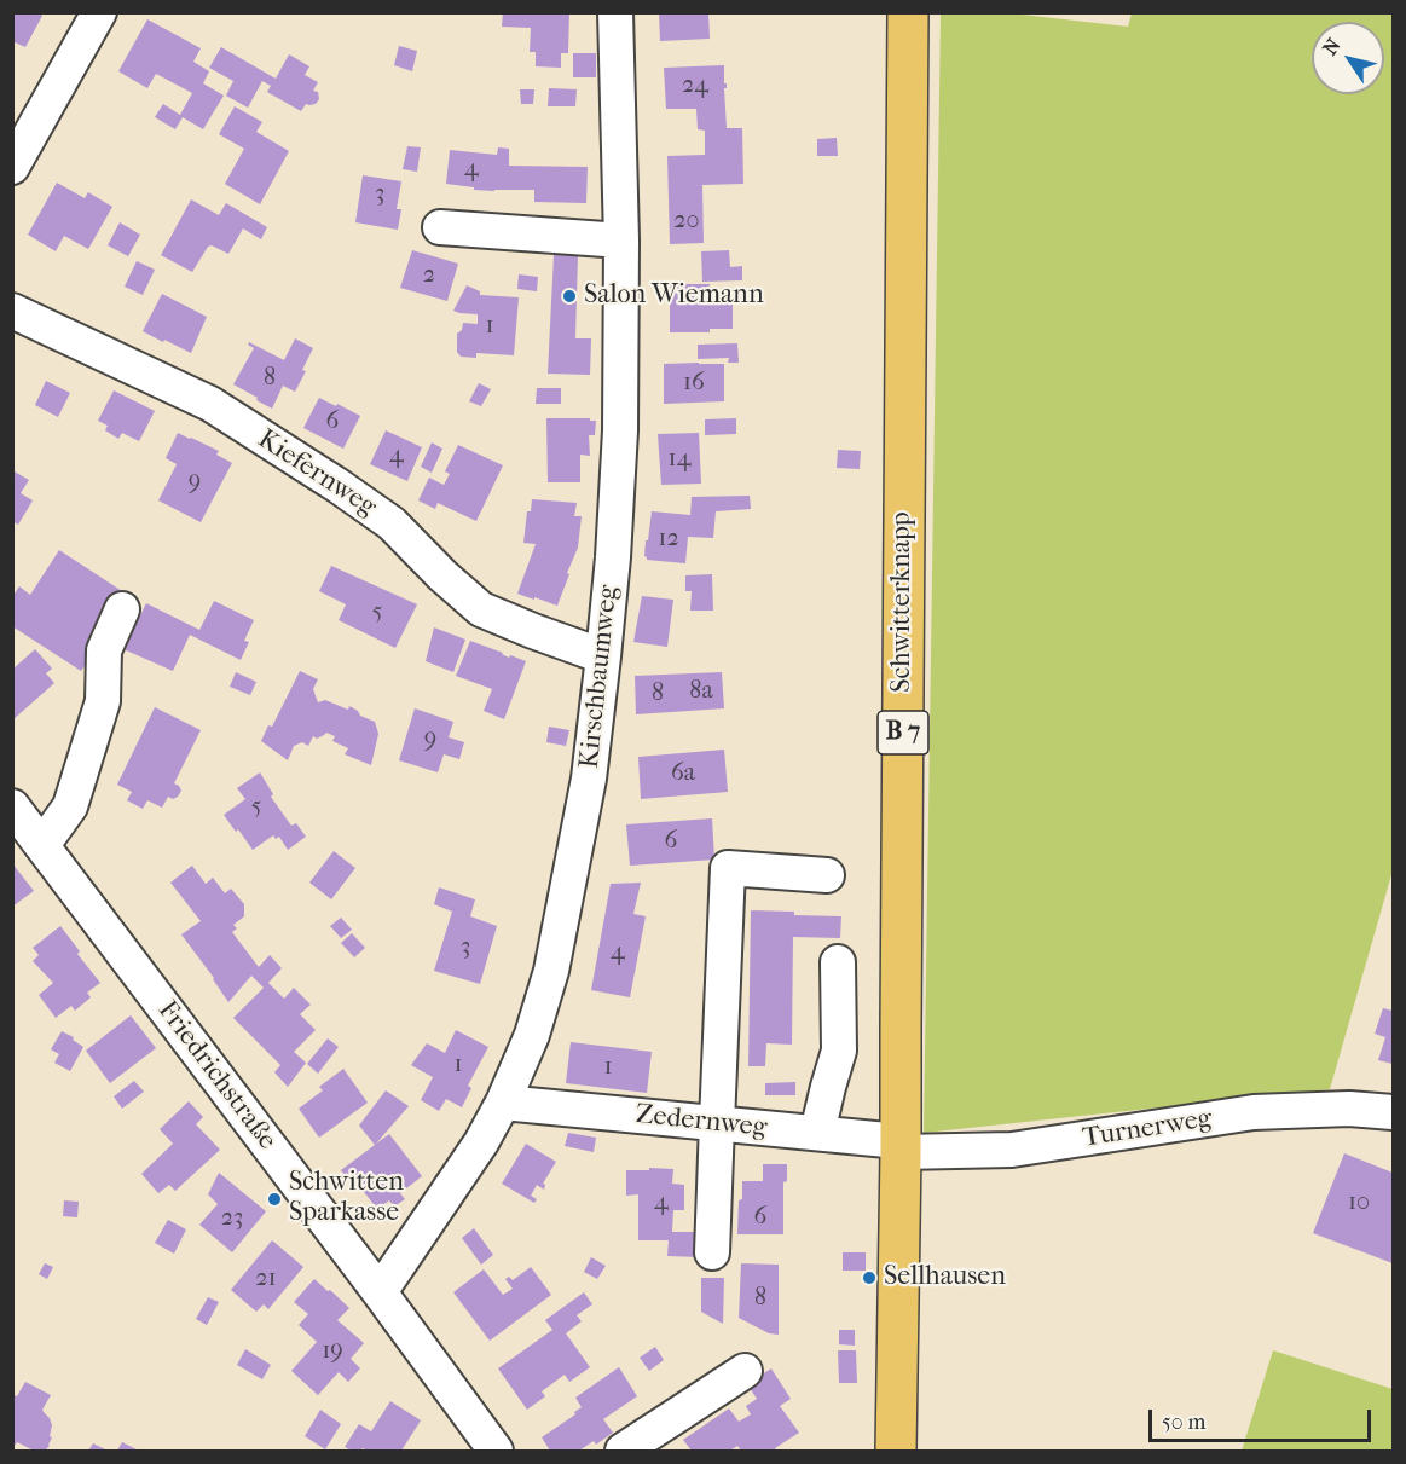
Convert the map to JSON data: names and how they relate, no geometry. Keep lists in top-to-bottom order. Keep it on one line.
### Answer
{"streets":{"main road":["Schwitterknapp","B 7"],"street":["Kiefernweg","Kirschbaumweg","Friedrichstraße","Zedernweg","Turnerweg"]},"crossings":[["Kiefernweg","Kirschbaumweg"],["Schwitterknapp","Zedernweg"],["Schwitterknapp","Turnerweg"],["Kirschbaumweg","Friedrichstraße"],["Kirschbaumweg","Zedernweg"],["Zedernweg","Turnerweg"]],"places":["Salon Wiemann","Schwitten Sparkasse","Sellhausen"],"house_numbers":["24","4","3","20","2","1","8","16","6","4","14","9","12","5","8a","8","9","6a","5","6","3","4","1","1","4","10","6","23","21","8","19"],"scale_bar":"50 m","north":"top left"}
